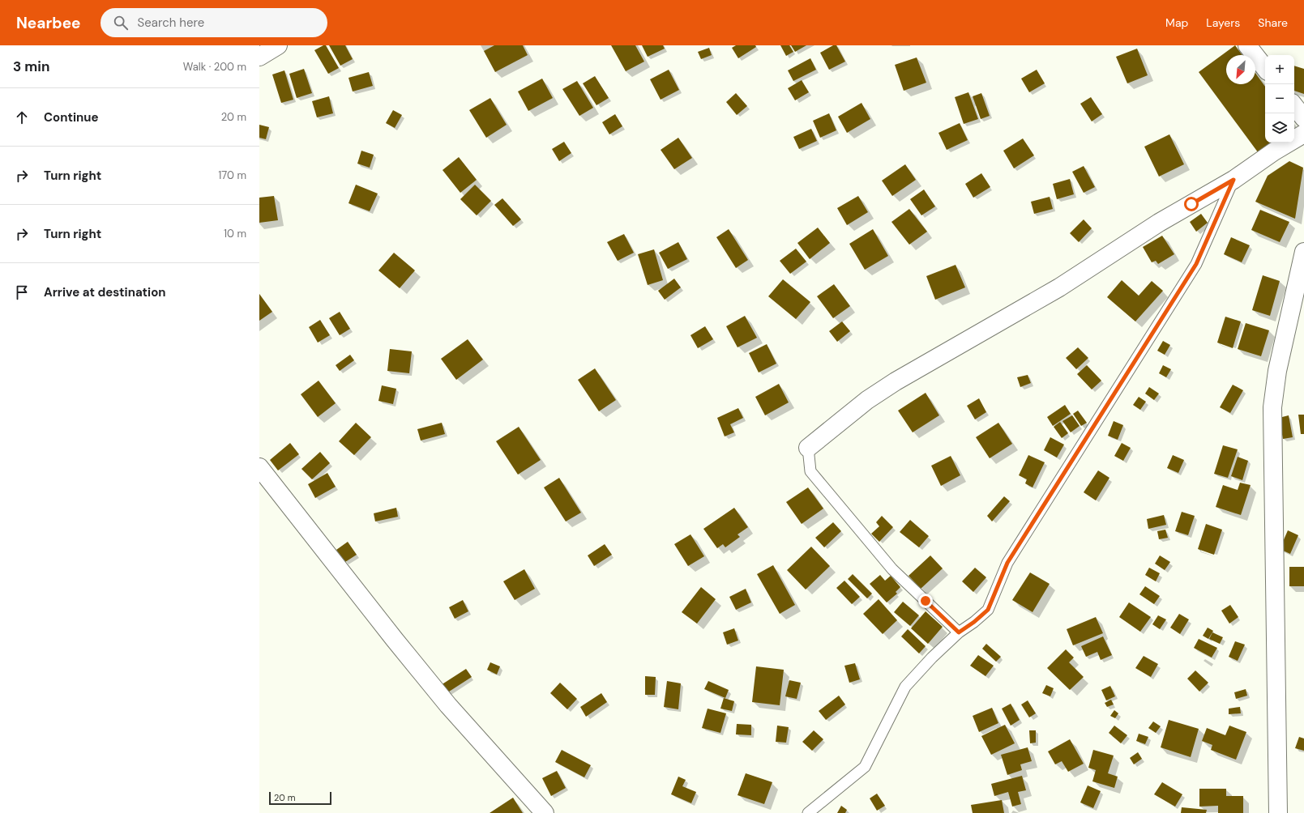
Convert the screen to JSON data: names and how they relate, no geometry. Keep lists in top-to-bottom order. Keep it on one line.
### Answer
{"scale_bar":"20 m","north":"bottom left","page":{"header":"Nearbee","search":"Search here","nav":["Map","Layers","Share"],"heading":["3 min","Walk · 200 m"],"map_buttons":["+","−"],"list":[["Continue","20 m"],["Turn right","170 m"],["Turn right","10 m"],"Arrive at destination"],"scale":"20 m"}}
